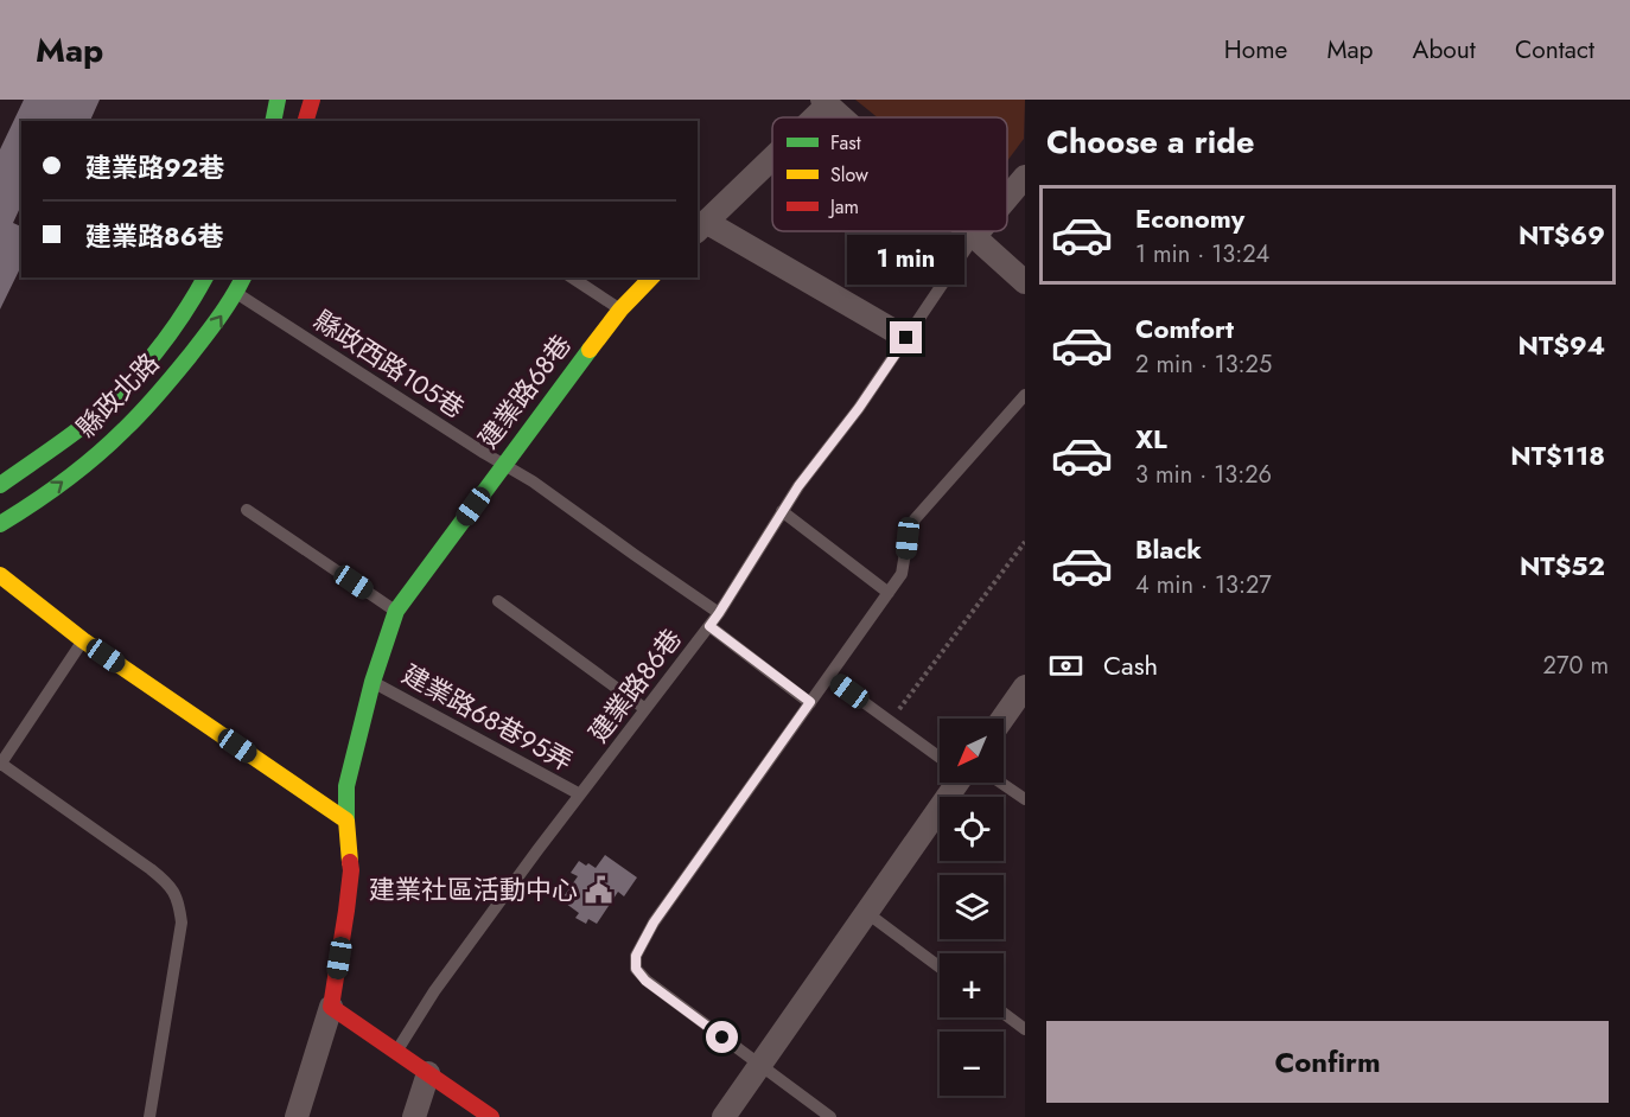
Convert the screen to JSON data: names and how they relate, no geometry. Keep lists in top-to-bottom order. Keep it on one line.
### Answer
{"streets":{"street":["建業路68巷","縣政北路"],"lane":["縣政西路105巷","建業路86巷","建業路68巷95弄"]},"crossings":[["縣政西路105巷","建業路68巷"],["縣政西路105巷","縣政北路"],["縣政西路105巷","建業路86巷"],["建業路68巷","建業路68巷95弄"],["建業路86巷","建業路68巷95弄"]],"places":{"public building":["建業社區活動中心"]},"legend":["Fast","Slow","Jam"],"north":"bottom left","page":{"header":"Map","nav":["Home","Map","About","Contact"],"heading":"Choose a ride","banner":["建業路92巷","建業路86巷"],"list":[{"name":"Economy","note":"1 min · 13:24","value":"NT$69"},{"name":"Comfort","note":"2 min · 13:25","value":"NT$94"},{"name":"XL","note":"3 min · 13:26","value":"NT$118"},{"name":"Black","note":"4 min · 13:27","value":"NT$52"}],"bubble":"1 min","pay":["Cash","270 m"],"map_buttons":["+","−"],"buttons":"Confirm"}}
